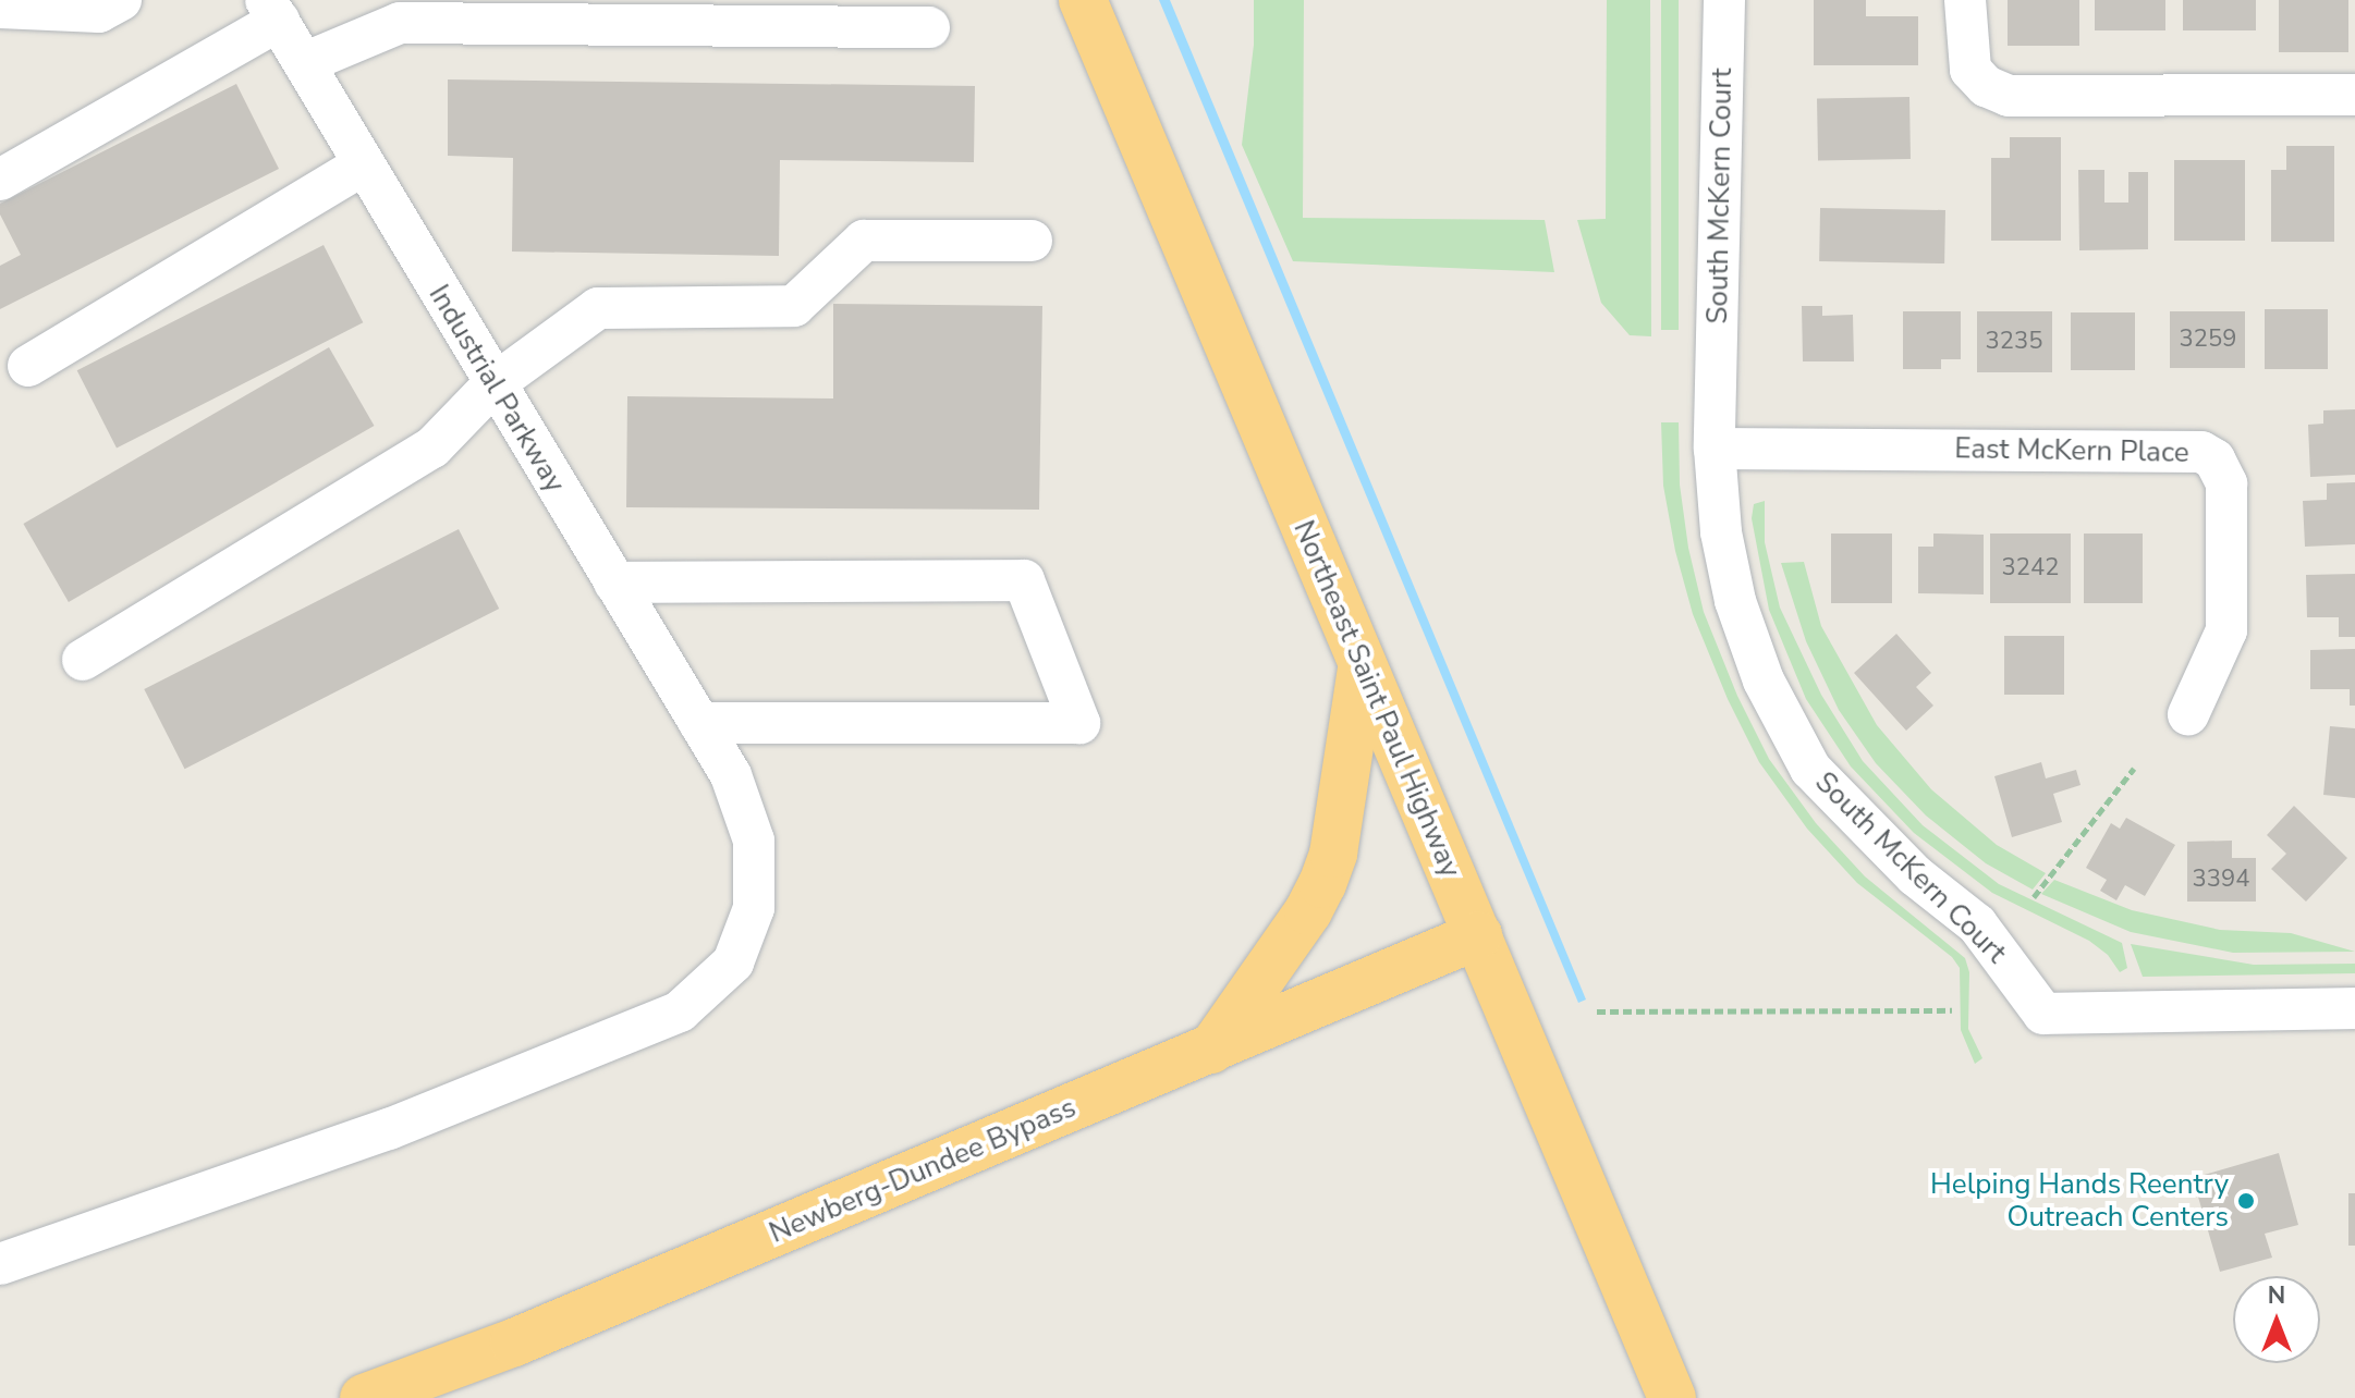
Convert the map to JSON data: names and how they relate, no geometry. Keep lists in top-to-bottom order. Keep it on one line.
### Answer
{"streets":{"highway":["Northeast Saint Paul Highway","Newberg-Dundee Bypass"],"street":["South McKern Court","Industrial Parkway","East McKern Place"]},"crossings":[["South McKern Court","East McKern Place"],["Northeast Saint Paul Highway","Newberg-Dundee Bypass"]],"places":["Helping Hands Reentry Outreach Centers"],"house_numbers":["3259","3235","3242","3394"],"north":"top"}
